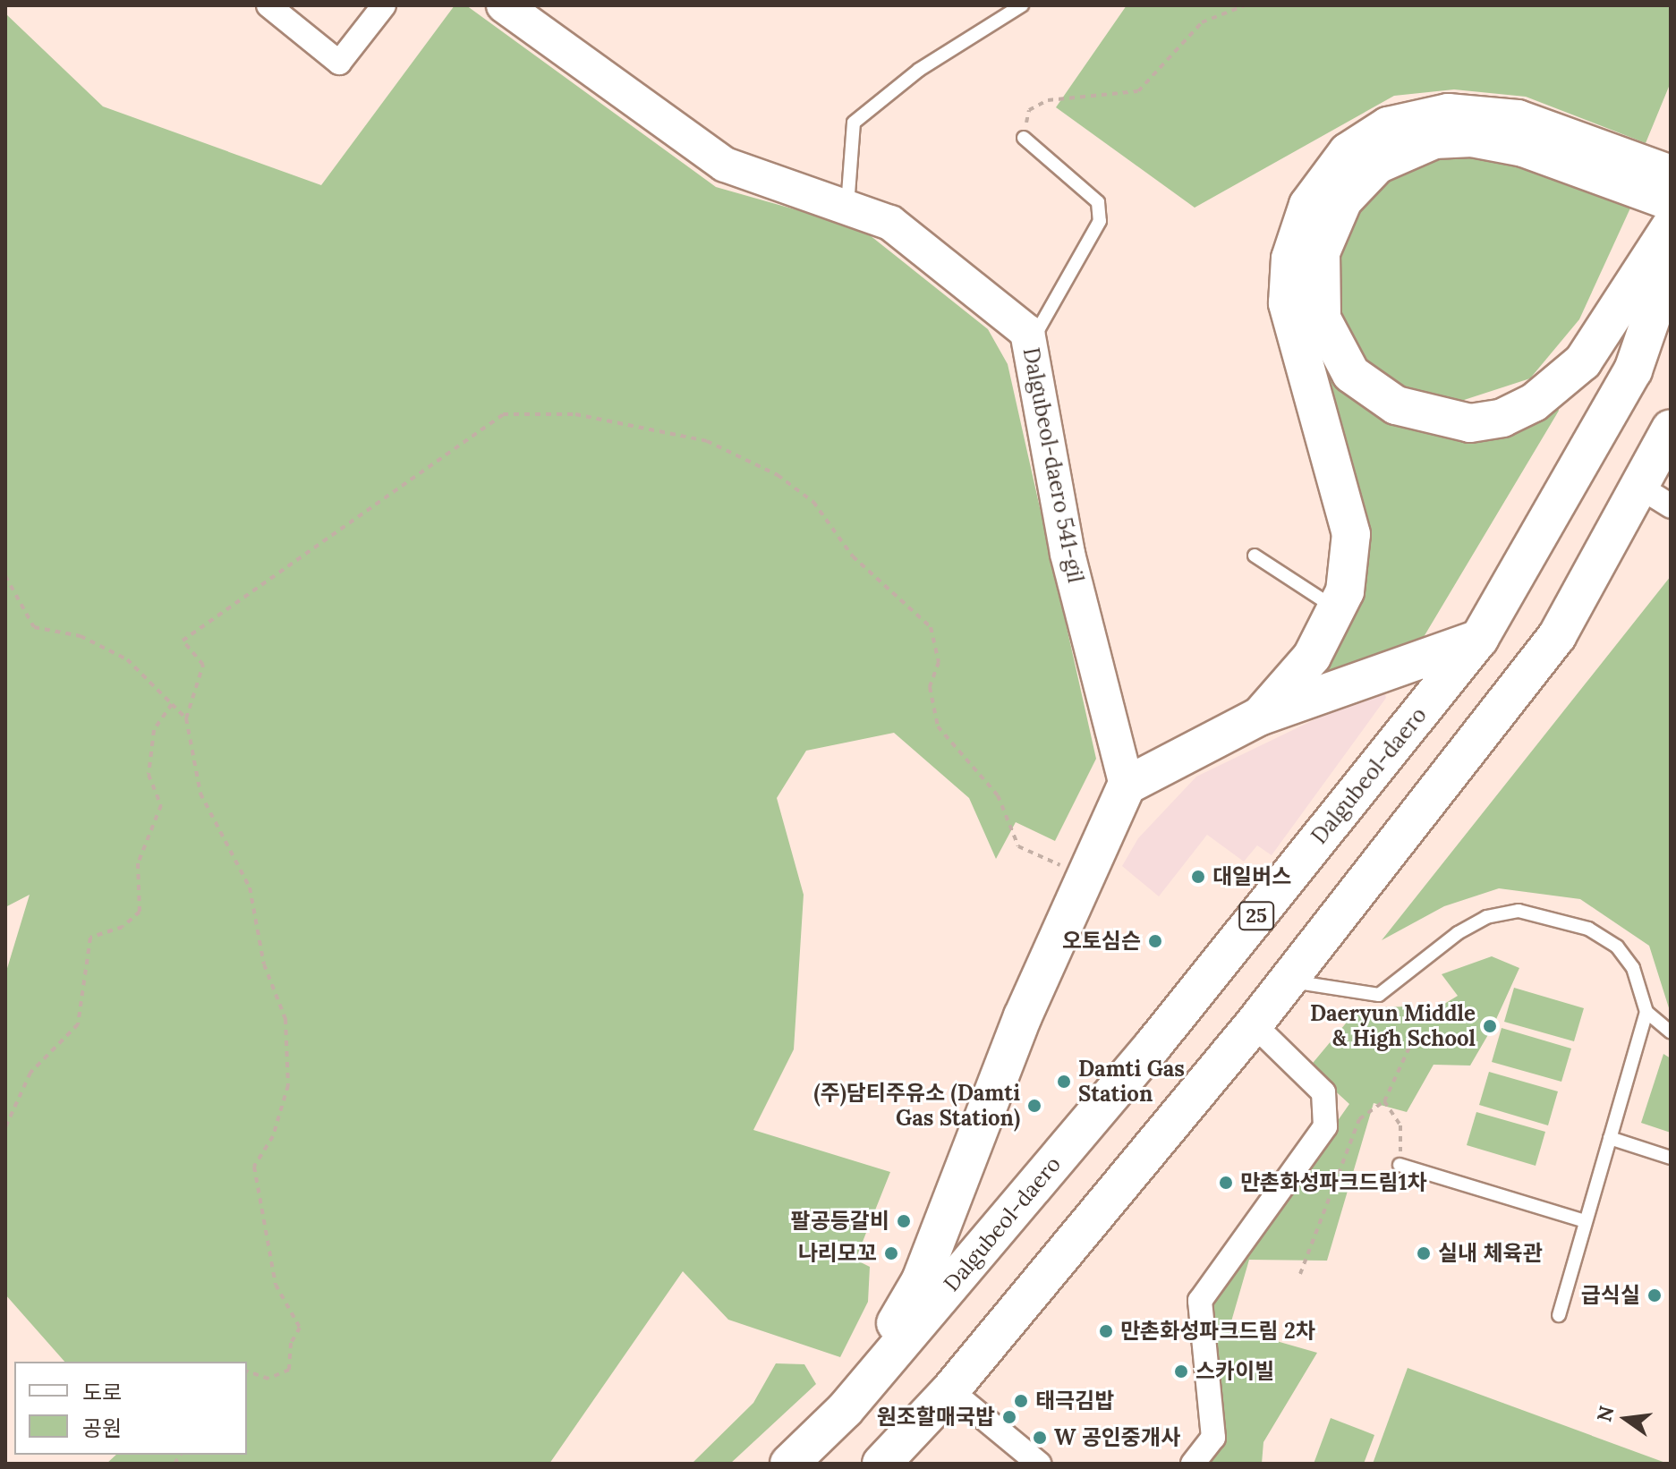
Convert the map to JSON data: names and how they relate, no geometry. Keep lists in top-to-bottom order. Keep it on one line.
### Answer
{"streets":{"main road":["Dalgubeol-daero","25"],"street":["Dalgubeol-daero 541-gil"]},"places":["대일버스","오토심슨","Daeryun Middle & High School","Damti Gas Station","(주)담티주유소 (Damti Gas Station)","만촌화성파크드림1차","팔공등갈비","나리모꼬","실내 체육관","급식실","만촌화성파크드림 2차","스카이빌","태극김밥","원조할매국밥","W 공인중개사"],"legend":["도로","공원"],"north":"left"}
